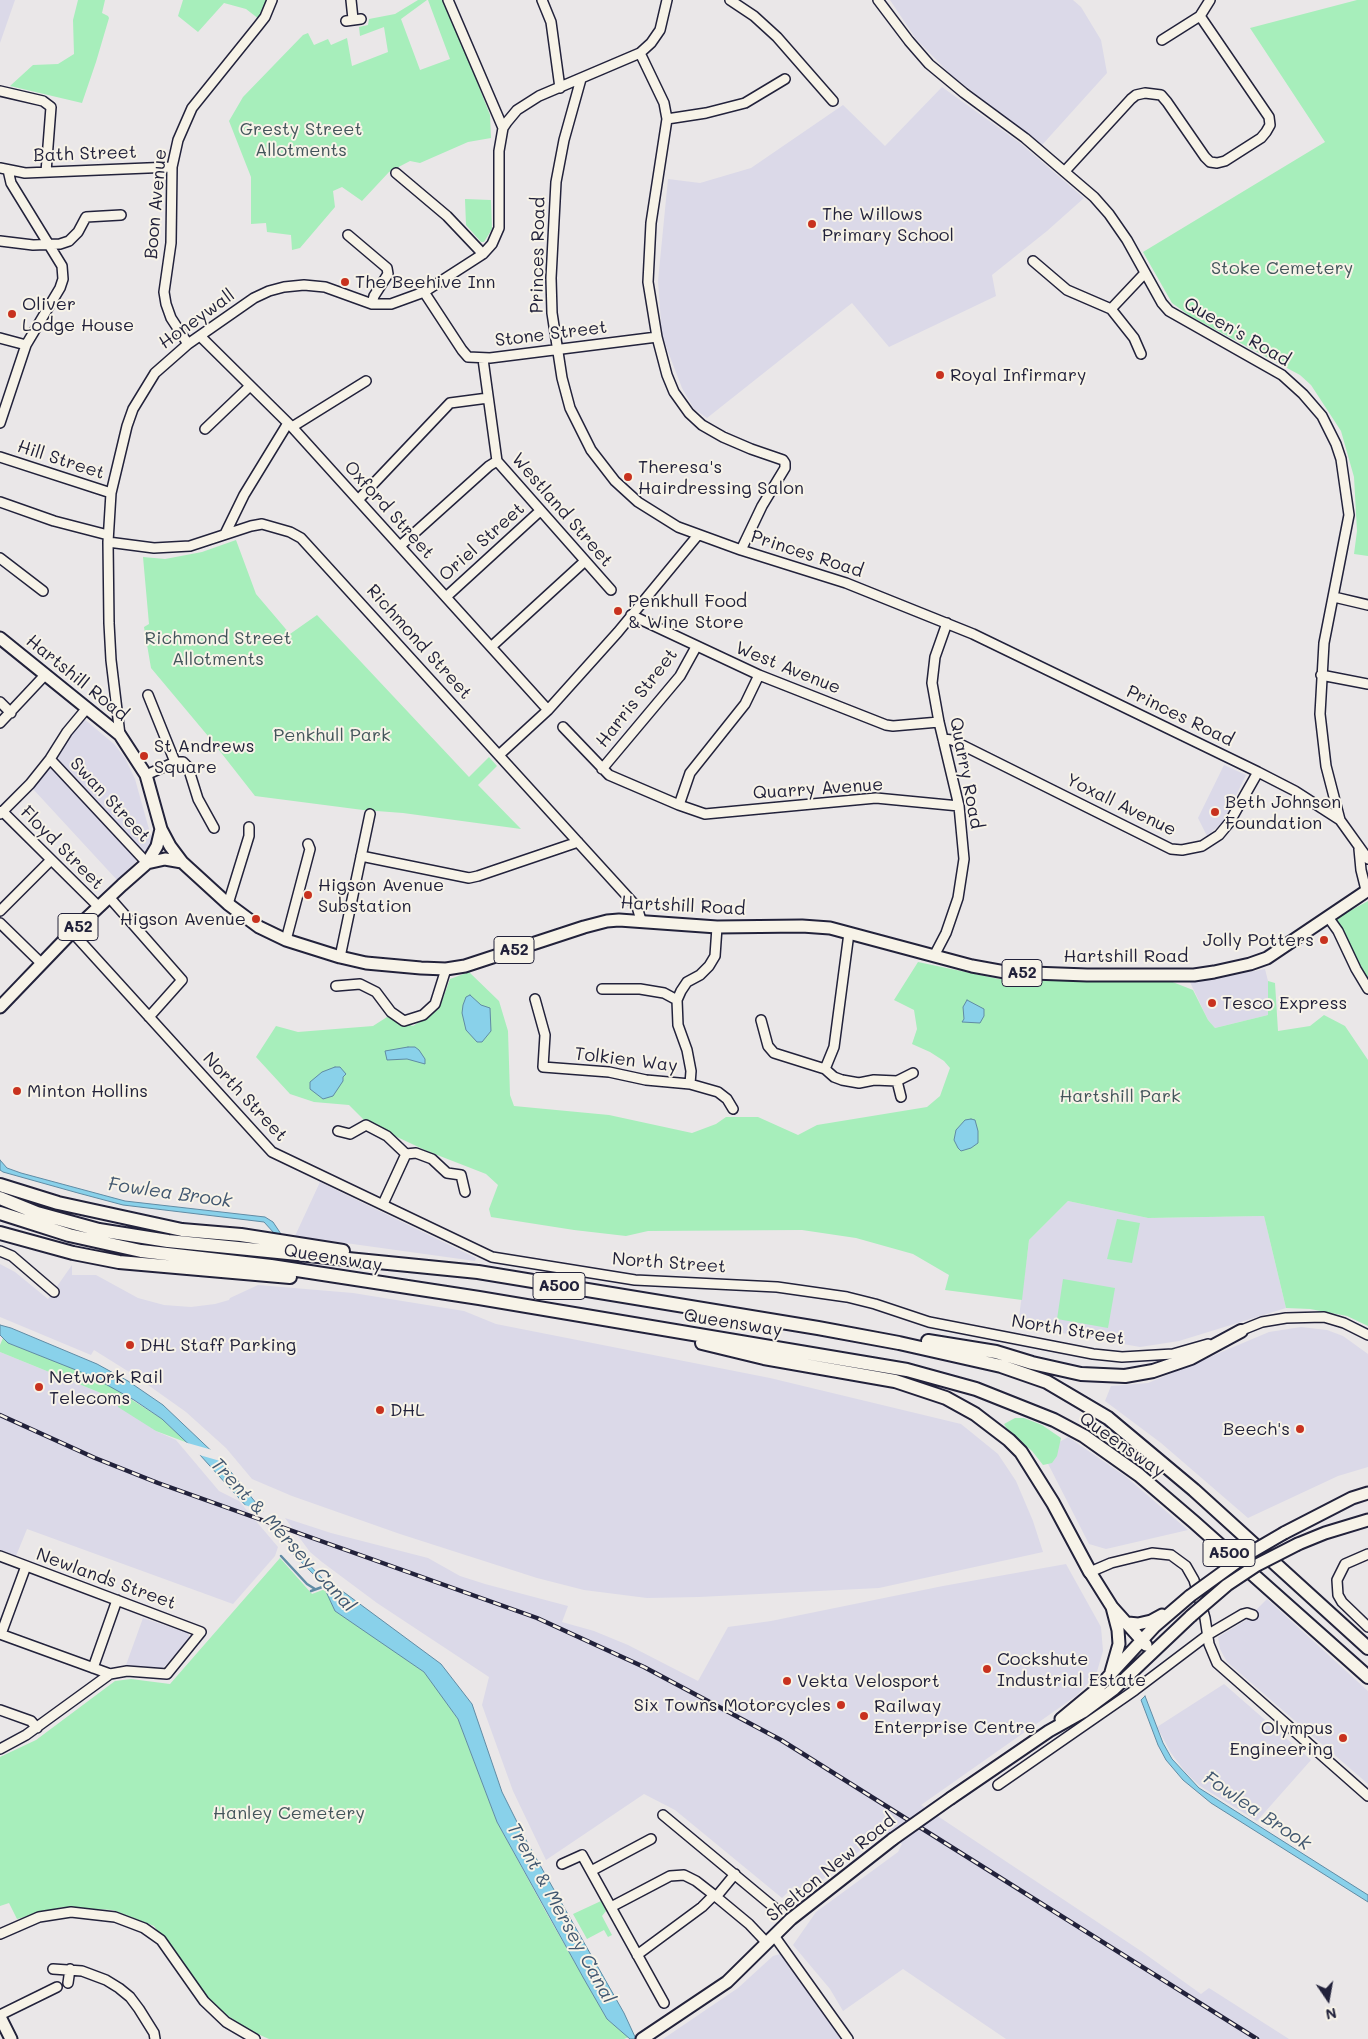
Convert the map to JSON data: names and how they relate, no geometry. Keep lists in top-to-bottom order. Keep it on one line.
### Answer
{"streets":{"highway":["Queensway","A500"],"main road":["Hartshill Road","A52","Shelton New Road"],"street":["Bath Street","Boon Avenue","Princes Road","Honeywall","Queen's Road","Stone Street","Hill Street","Oxford Street","Westland Street","Oriel Street","Richmond Street","West Avenue","Harris Street","Quarry Road","Quarry Avenue","Swan Street","Yoxall Avenue","Floyd Street","Tolkien Way","North Street","Newlands Street"]},"crossings":[["Bath Street","Boon Avenue"],["Boon Avenue","Honeywall"],["Princes Road","Queen's Road"],["Princes Road","Stone Street"],["Princes Road","Hartshill Road"],["Princes Road","Quarry Road"],["Princes Road","Yoxall Avenue"],["Honeywall","Stone Street"],["Honeywall","Hill Street"],["Honeywall","Oxford Street"],["Honeywall","Richmond Street"],["Honeywall","Hartshill Road"],["Stone Street","Westland Street"],["Oxford Street","Oriel Street"],["Westland Street","Oriel Street"],["Richmond Street","Hartshill Road"],["West Avenue","Harris Street"],["West Avenue","Quarry Road"],["Hartshill Road","Quarry Road"],["Hartshill Road","A52"],["Quarry Road","Quarry Avenue"],["Quarry Road","Yoxall Avenue"],["Swan Street","A52"],["Floyd Street","A52"],["A52","North Street"]],"water":["Fowlea Brook","Trent & Mersey Canal"],"parks":["Gresty Street Allotments","Stoke Cemetery","Richmond Street Allotments","Penkhull Park","Hartshill Park","Hanley Cemetery"],"places":["The Willows Primary School","The Beehive Inn","Oliver Lodge House","Royal Infirmary","Theresa's Hairdressing Salon","Penkhull Food & Wine Store","St Andrews Square","Beth Johnson Foundation","Higson Avenue Substation","Higson Avenue","Jolly Potters","Tesco Express","Minton Hollins","DHL Staff Parking","Network Rail Telecoms","DHL","Beech's","Cockshute Industrial Estate","Vekta Velosport","Six Towns Motorcycles","Railway Enterprise Centre","Olympus Engineering"],"north":"bottom"}
